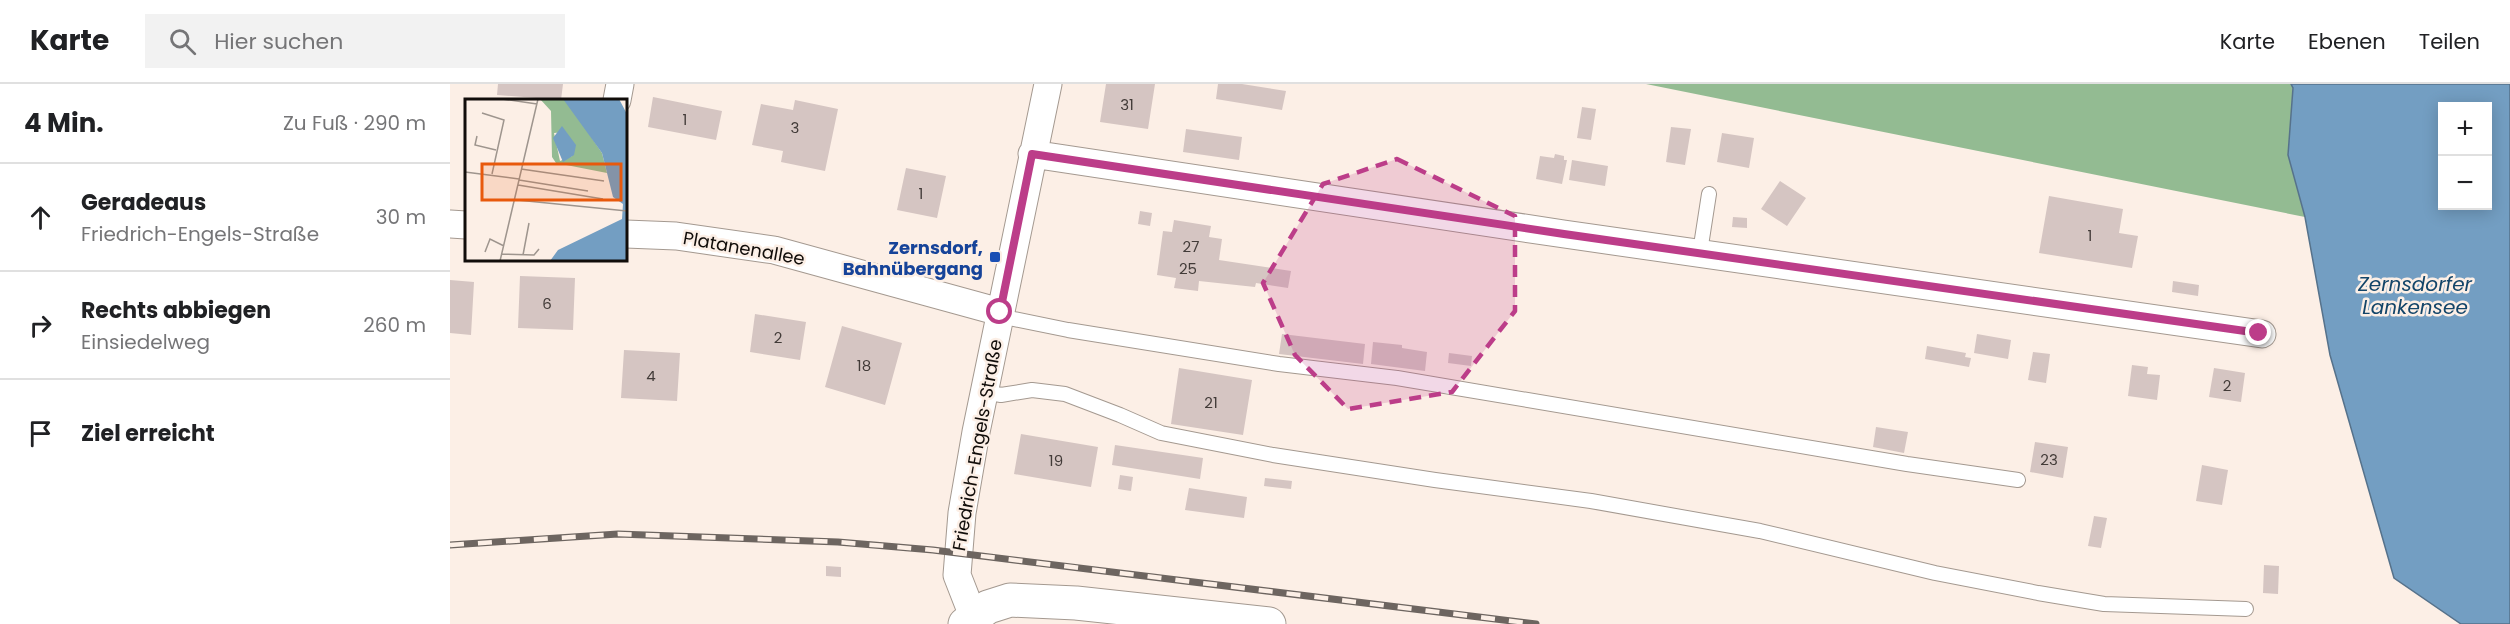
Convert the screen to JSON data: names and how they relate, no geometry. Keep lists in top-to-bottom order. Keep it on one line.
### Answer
{"streets":{"street":["Platanenallee","Friedrich-Engels-Straße"]},"crossings":[["Platanenallee","Friedrich-Engels-Straße"]],"water":["Zernsdorfer Lankensee"],"places":{"transit":["Zernsdorf, Bahnübergang"]},"house_numbers":["31","1","3","1","1","27","25","6","2","18","4","2","21","23","19"],"page":{"header":"Karte","search":"Hier suchen","nav":["Karte","Ebenen","Teilen"],"heading":["4 Min.","Zu Fuß · 290 m"],"map_buttons":["+","−"],"list":[["Geradeaus","Friedrich-Engels-Straße","30 m"],["Rechts abbiegen","Einsiedelweg","260 m"],"Ziel erreicht"]}}
